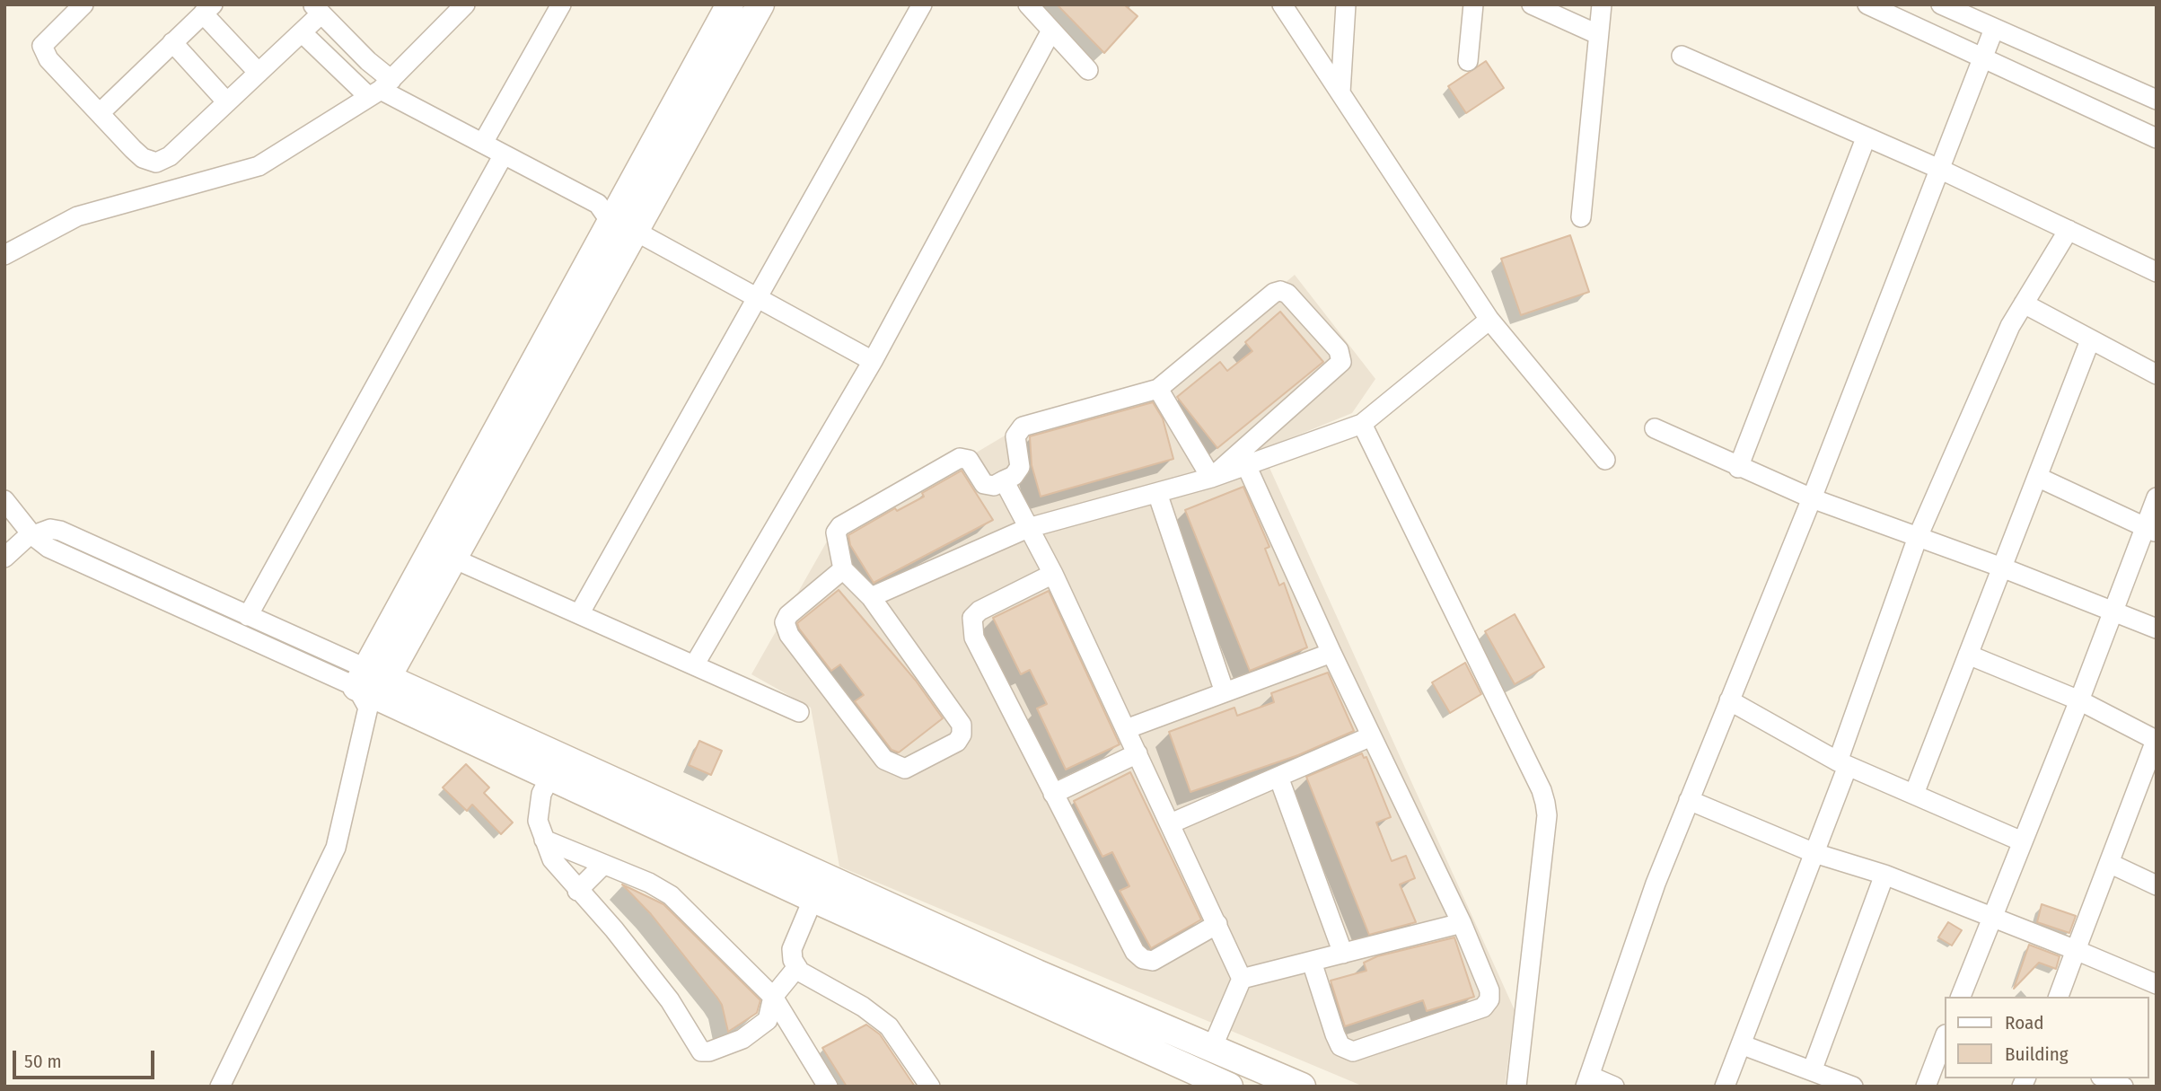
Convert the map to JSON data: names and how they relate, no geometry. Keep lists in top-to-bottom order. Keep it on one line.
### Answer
{"legend":["Road","Building"],"scale_bar":"50 m"}
